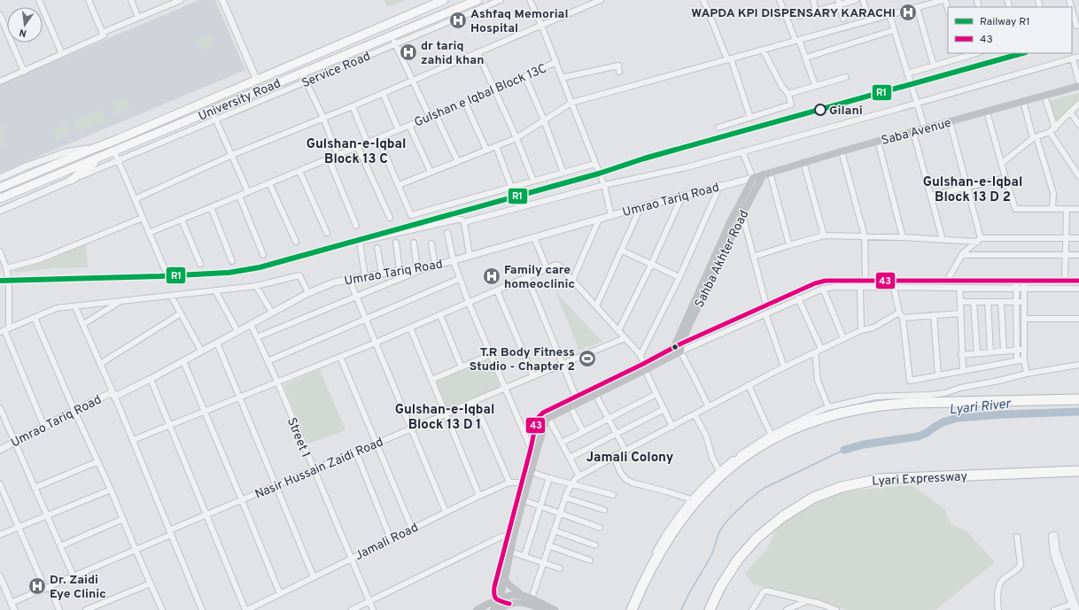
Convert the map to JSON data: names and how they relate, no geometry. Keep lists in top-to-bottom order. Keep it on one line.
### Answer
{"streets":{"highway":["Lyari Expressway"],"main road":["University Road","Saba Avenue","Sahba Akhter Road"],"street":["Service Road","Gulshan e Iqbal Block 13C","Umrao Tariq Road","Street 1","Nasir Hussain Zaidi Road","Jamali Road"]},"crossings":[["Saba Avenue","Umrao Tariq Road"],["Saba Avenue","Sahba Akhter Road"],["Umrao Tariq Road","Sahba Akhter Road"],["Umrao Tariq Road","Street 1"],["Street 1","Nasir Hussain Zaidi Road"],["Street 1","Jamali Road"]],"districts":["Gulshan-e-Iqbal Block 13 C","Gulshan-e-Iqbal Block 13 D 2","Gulshan-e-Iqbal Block 13 D 1","Jamali Colony"],"water":["Lyari River"],"places":{"hospital":["WAPDA KPI DISPENSARY KARACHI","Ashfaq Memorial Hospital","dr tariq zahid khan","Family care homeoclinic","Dr. Zaidi Eye Clinic"],"other":["Gilani"],"sports":["T.R Body Fitness Studio - Chapter 2"]},"lines":["rail line R1","transit line 43"],"legend":["Railway R1","43"],"north":"bottom"}
